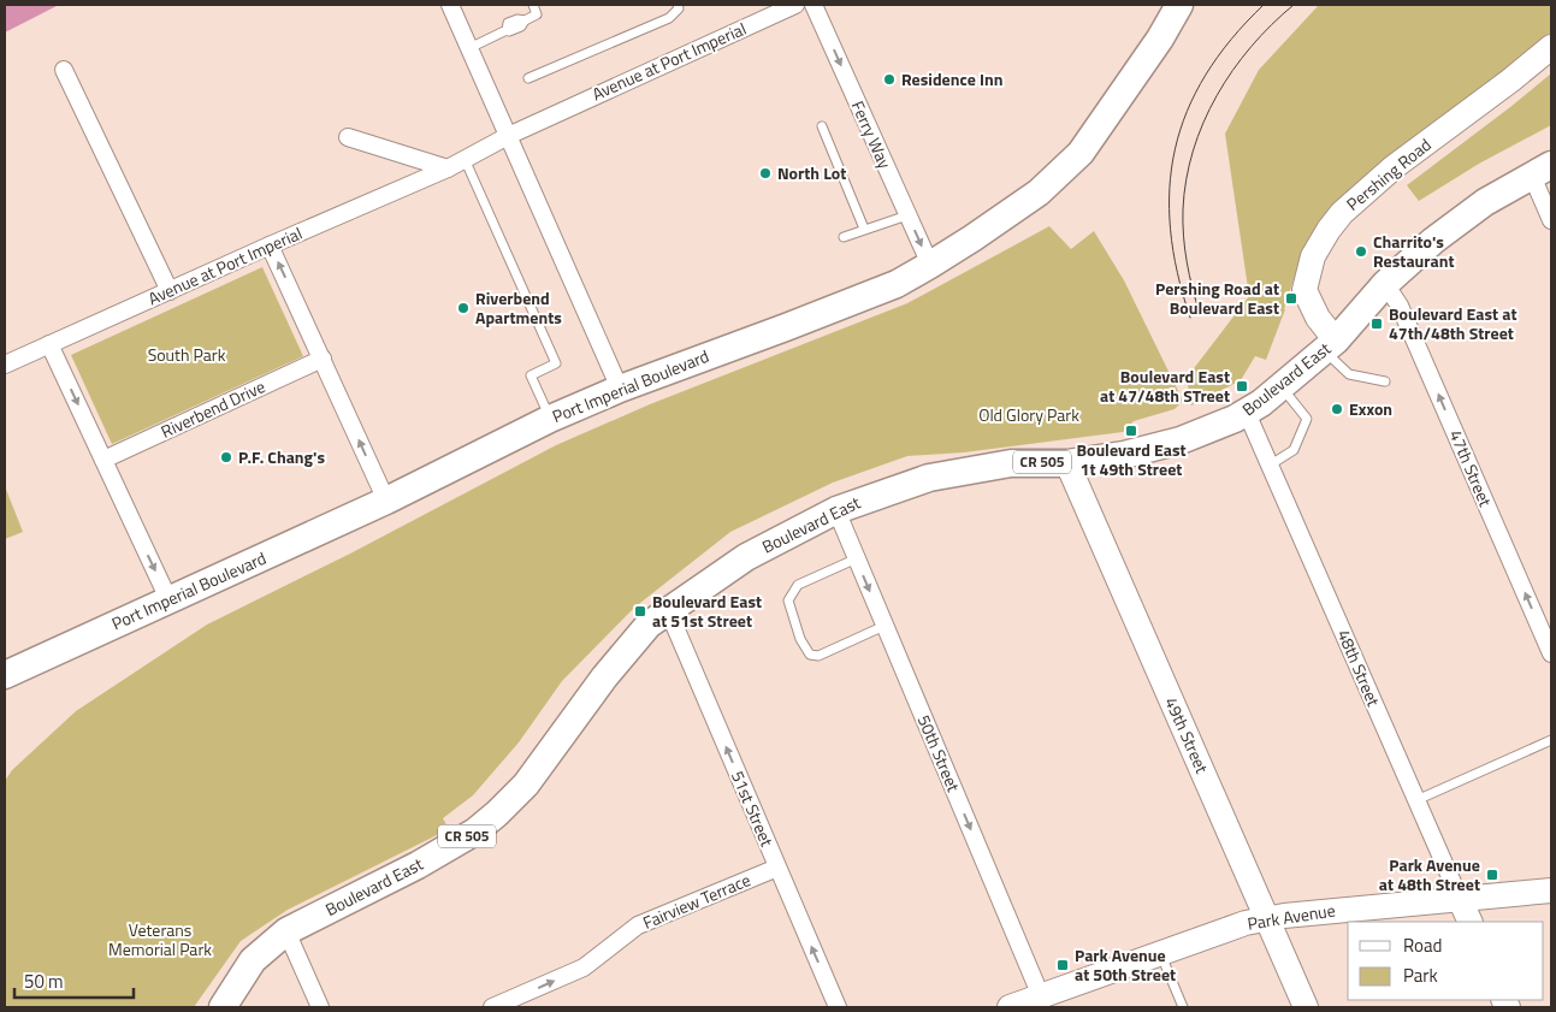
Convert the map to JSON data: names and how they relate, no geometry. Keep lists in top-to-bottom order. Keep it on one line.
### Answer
{"streets":{"main road":["Boulevard East","Port Imperial Boulevard","CR 505"],"street":["Avenue at Port Imperial","Ferry Way","Pershing Road","Riverbend Drive","47th Street","48th Street","49th Street","50th Street","51st Street","Fairview Terrace","Park Avenue"]},"crossings":[["Ferry Way","Port Imperial Boulevard"],["Pershing Road","Boulevard East"],["Boulevard East","47th Street"],["Boulevard East","48th Street"],["Boulevard East","49th Street"],["Boulevard East","50th Street"],["Boulevard East","51st Street"],["48th Street","Park Avenue"],["49th Street","Park Avenue"],["50th Street","Park Avenue"],["51st Street","Fairview Terrace"]],"one_way":["Ferry Way","47th Street","50th Street","51st Street","Fairview Terrace"],"parks":["South Park","Old Glory Park","Veterans Memorial Park"],"places":{"other":["Residence Inn","North Lot","Charrito's Restaurant","Riverbend Apartments","Exxon","P.F. Chang's"],"transit":["Pershing Road at Boulevard East","Boulevard East at 47th/48th Street","Boulevard East at 47/48th STreet","Boulevard East 1t 49th Street","Boulevard East at 51st Street","Park Avenue at 48th Street","Park Avenue at 50th Street"]},"legend":["Road","Park"],"scale_bar":"50 m"}
